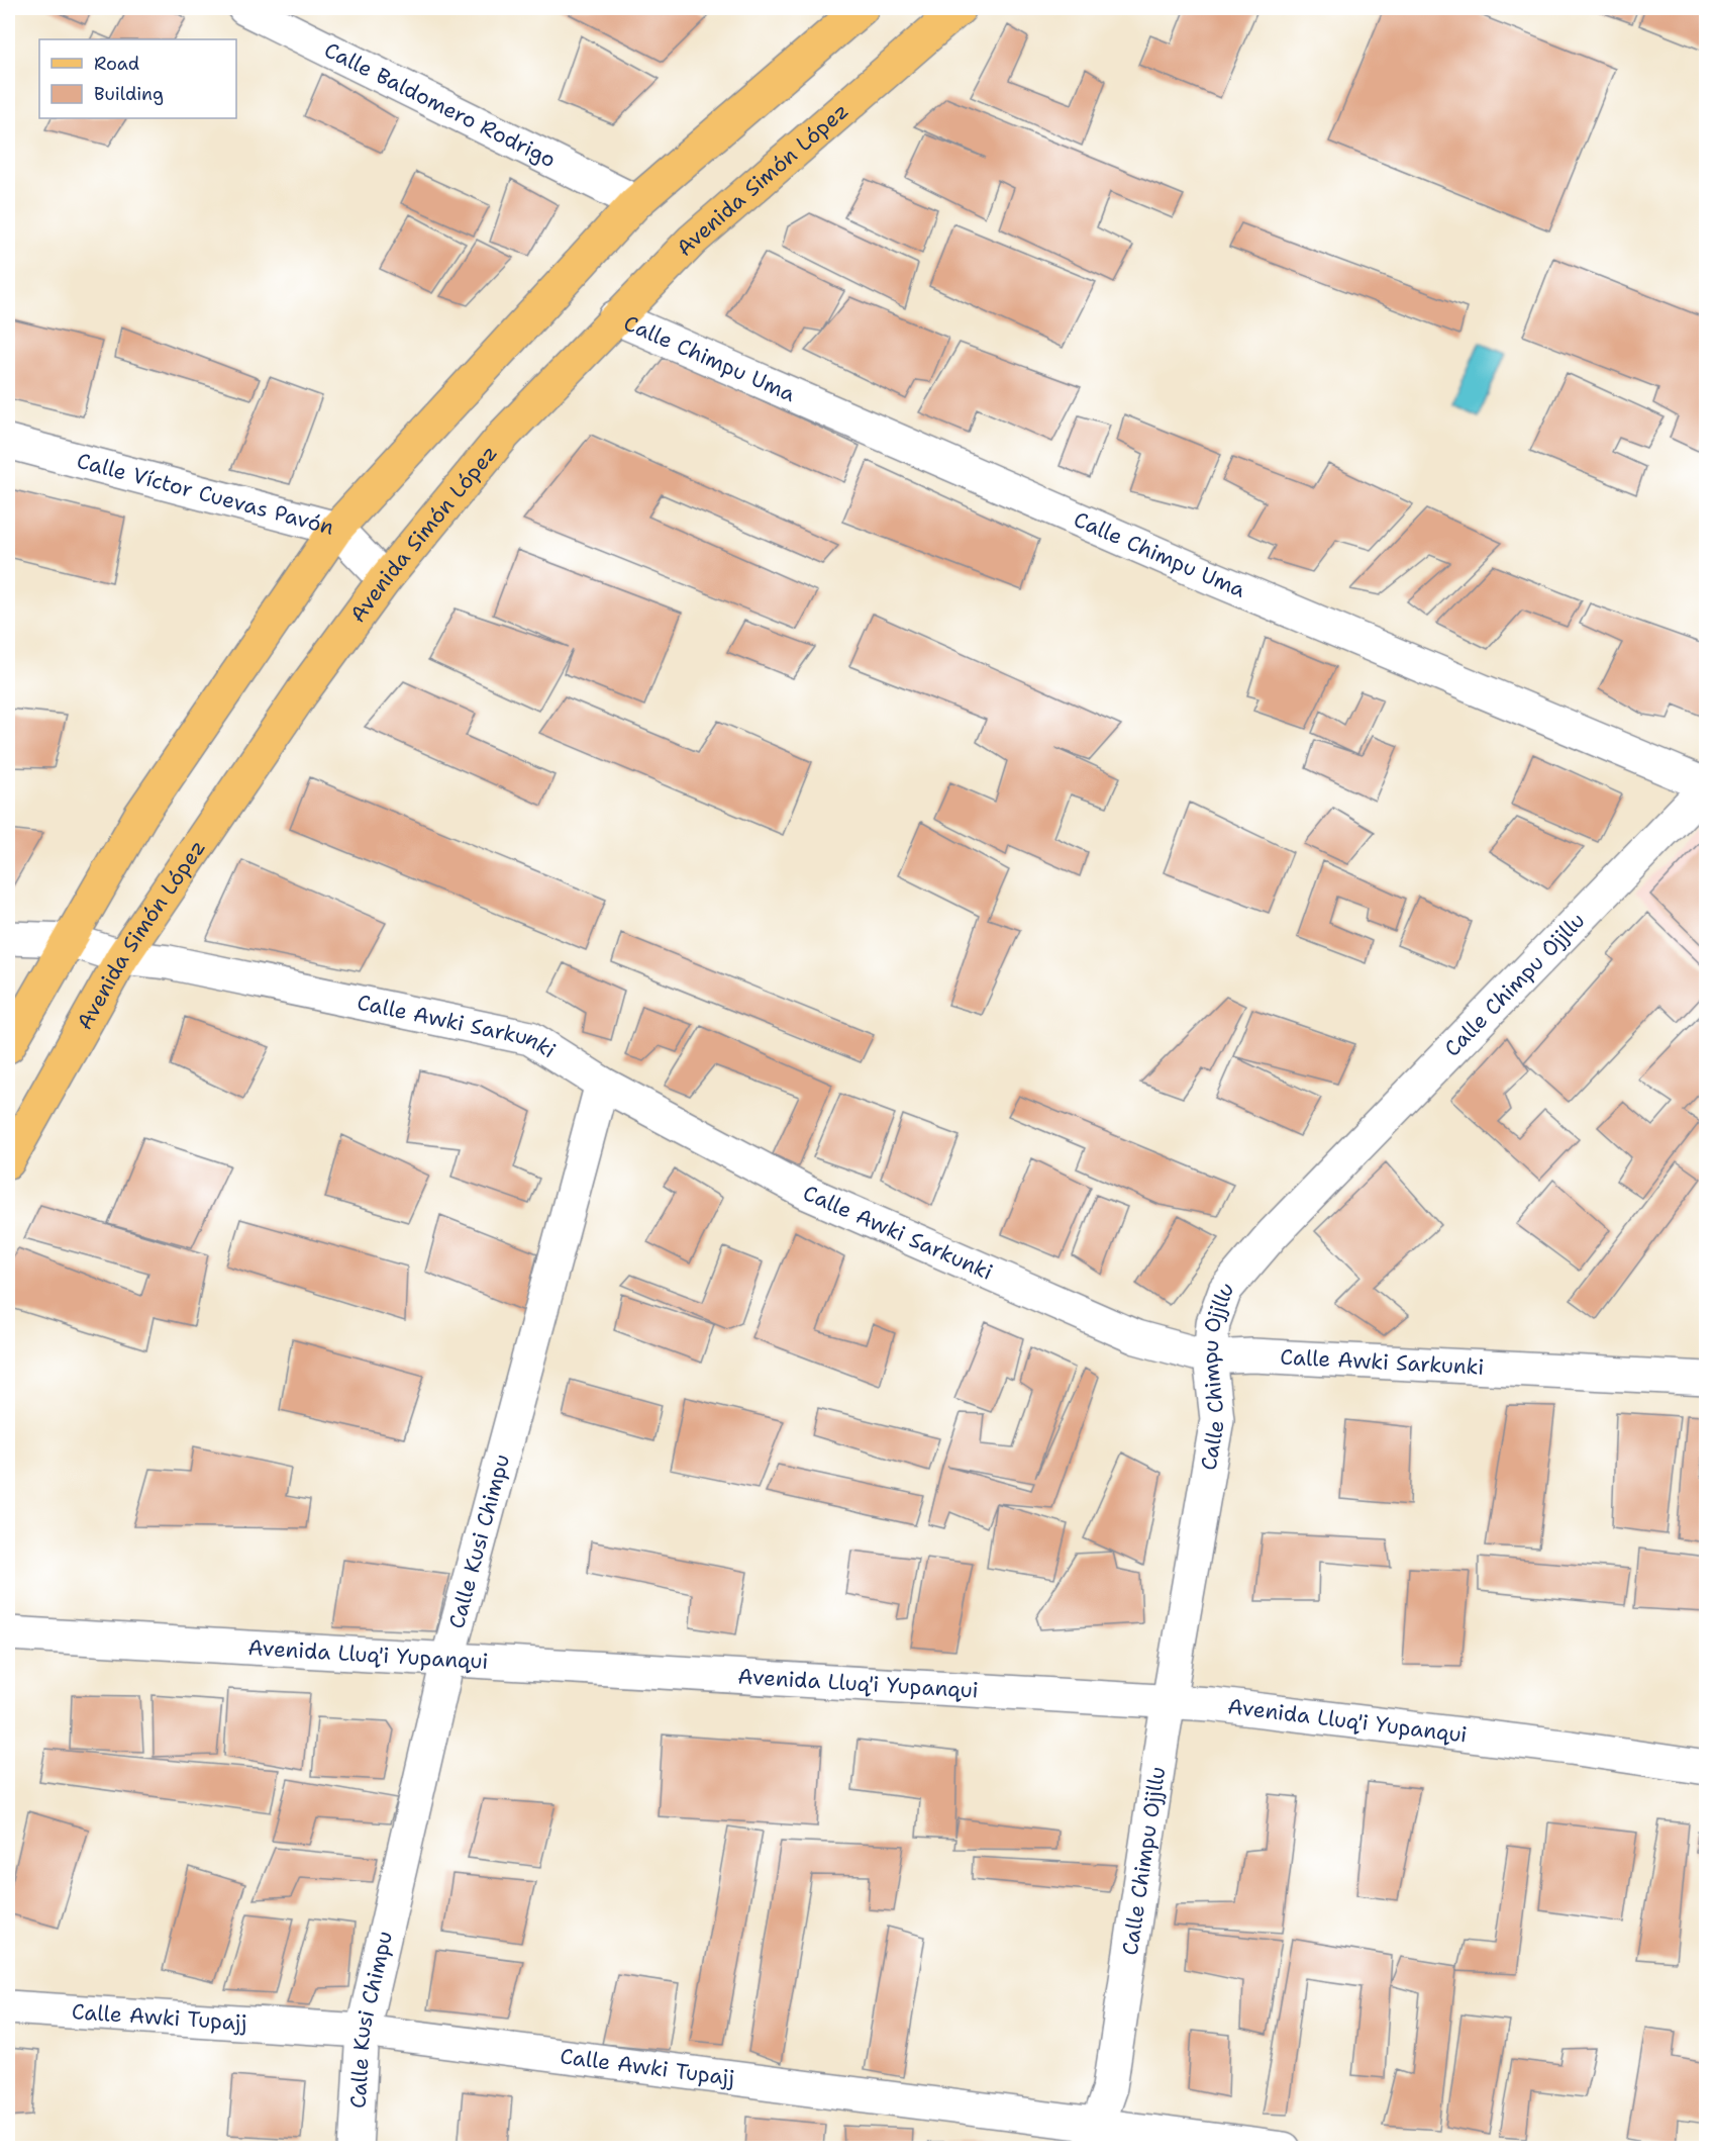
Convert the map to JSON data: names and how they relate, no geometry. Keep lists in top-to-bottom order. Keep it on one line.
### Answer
{"streets":{"main road":["Avenida Simón López"],"street":["Calle Baldomero Rodrigo","Calle Chimpu Uma","Calle Víctor Cuevas Pavón","Calle Chimpu Ojjllu","Calle Awki Sarkunki","Calle Kusi Chimpu","Avenida Lluq'i Yupanqui","Calle Awki Tupajj"]},"crossings":[["Avenida Simón López","Calle Chimpu Uma"],["Avenida Simón López","Calle Víctor Cuevas Pavón"],["Avenida Simón López","Calle Awki Sarkunki"],["Calle Chimpu Uma","Calle Chimpu Ojjllu"],["Calle Chimpu Ojjllu","Calle Awki Sarkunki"],["Calle Chimpu Ojjllu","Avenida Lluq'i Yupanqui"],["Calle Chimpu Ojjllu","Calle Awki Tupajj"],["Calle Awki Sarkunki","Calle Kusi Chimpu"],["Calle Kusi Chimpu","Avenida Lluq'i Yupanqui"],["Calle Kusi Chimpu","Calle Awki Tupajj"]],"legend":["Road","Building"]}
